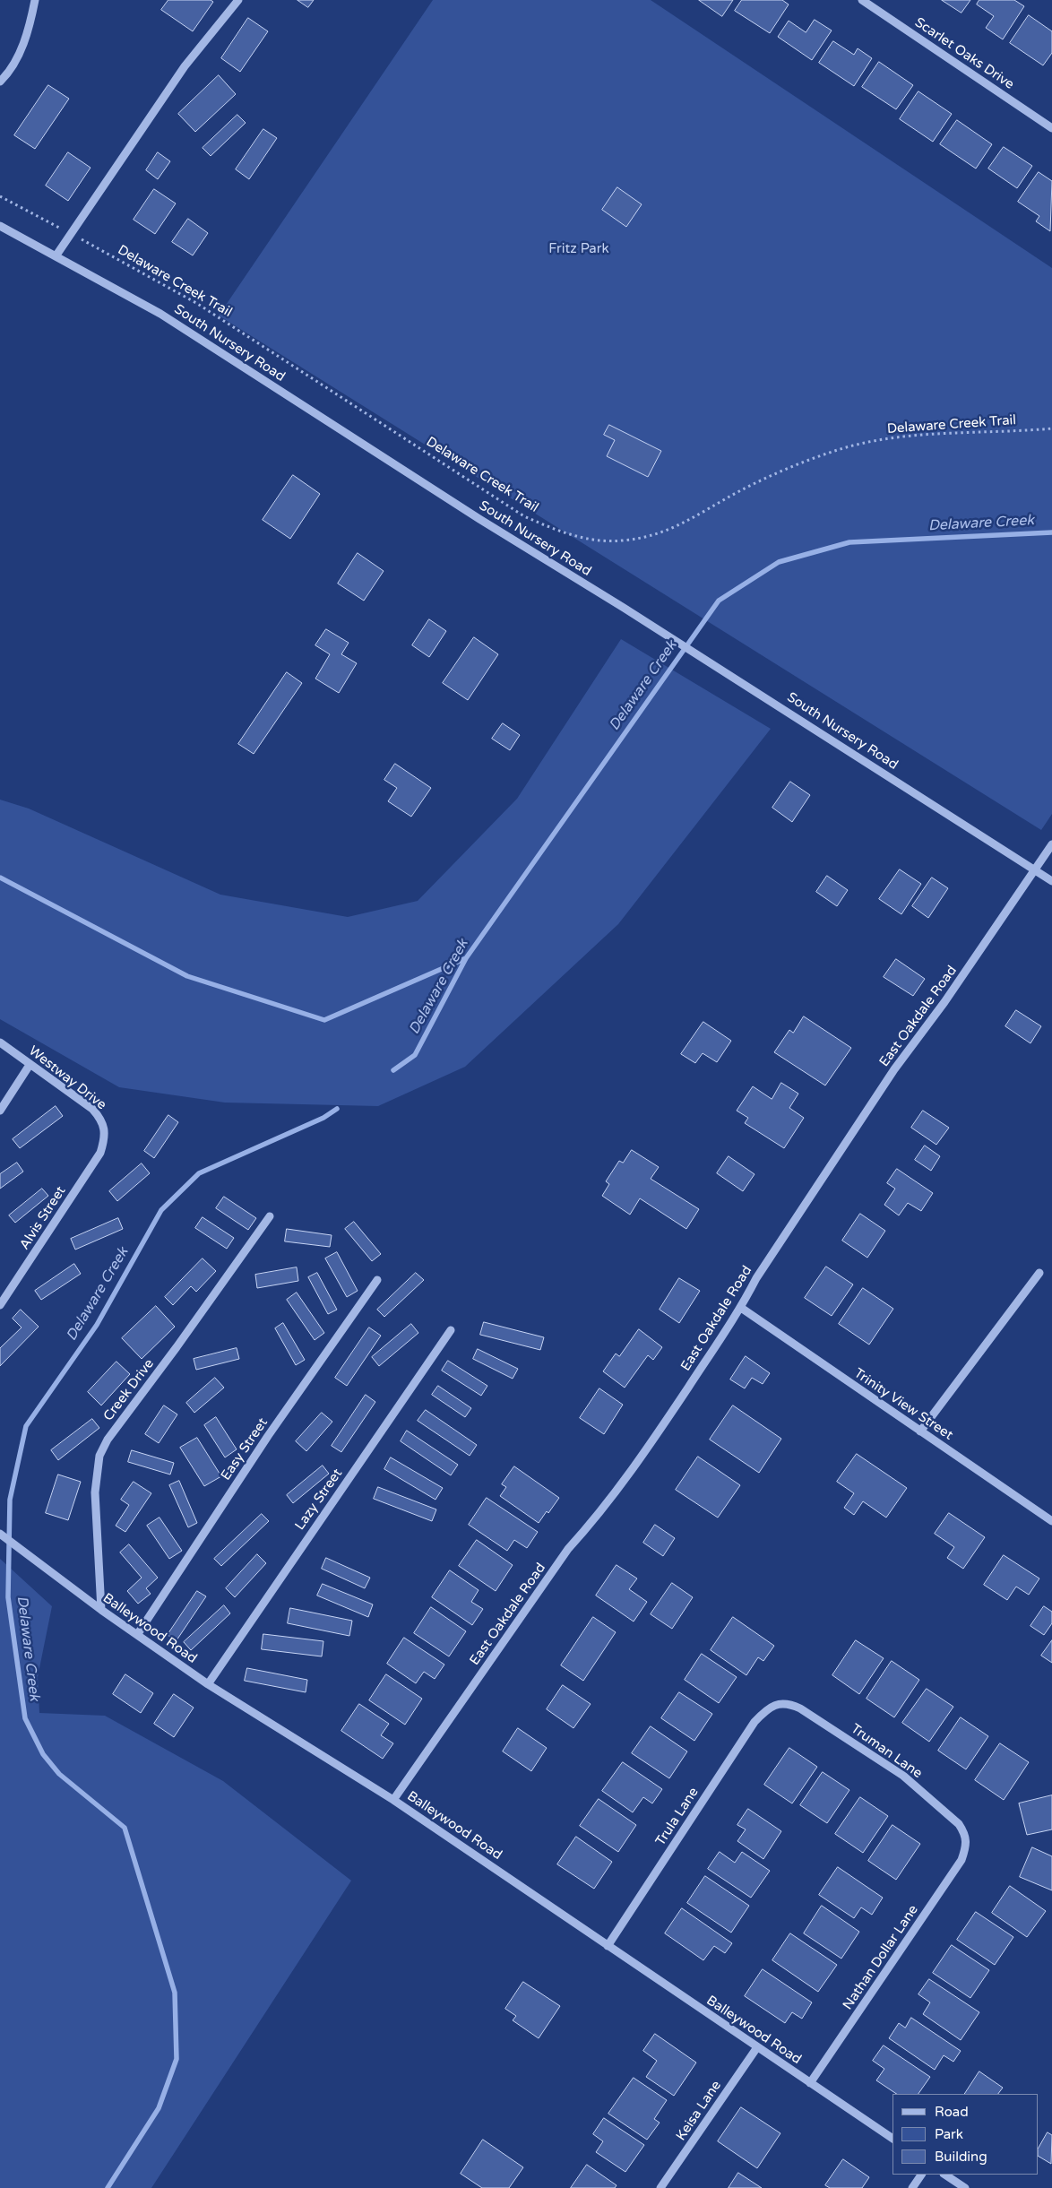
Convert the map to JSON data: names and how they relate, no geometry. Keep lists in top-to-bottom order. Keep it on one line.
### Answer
{"streets":{"street":["Scarlet Oaks Drive","South Nursery Road","East Oakdale Road","Westway Drive","Alvis Street","Creek Drive","Trinity View Street","Easy Street","Lazy Street","Balleywood Road","Truman Lane","Trula Lane","Nathan Dollar Lane","Keisa Lane"],"path":["Delaware Creek Trail"]},"crossings":[["South Nursery Road","East Oakdale Road"],["East Oakdale Road","Trinity View Street"],["East Oakdale Road","Balleywood Road"],["Westway Drive","Alvis Street"],["Creek Drive","Balleywood Road"],["Easy Street","Balleywood Road"],["Lazy Street","Balleywood Road"],["Balleywood Road","Trula Lane"],["Balleywood Road","Nathan Dollar Lane"],["Balleywood Road","Keisa Lane"],["Truman Lane","Trula Lane"],["Truman Lane","Nathan Dollar Lane"]],"water":["Delaware Creek"],"parks":["Fritz Park"],"legend":["Road","Park","Building"]}
